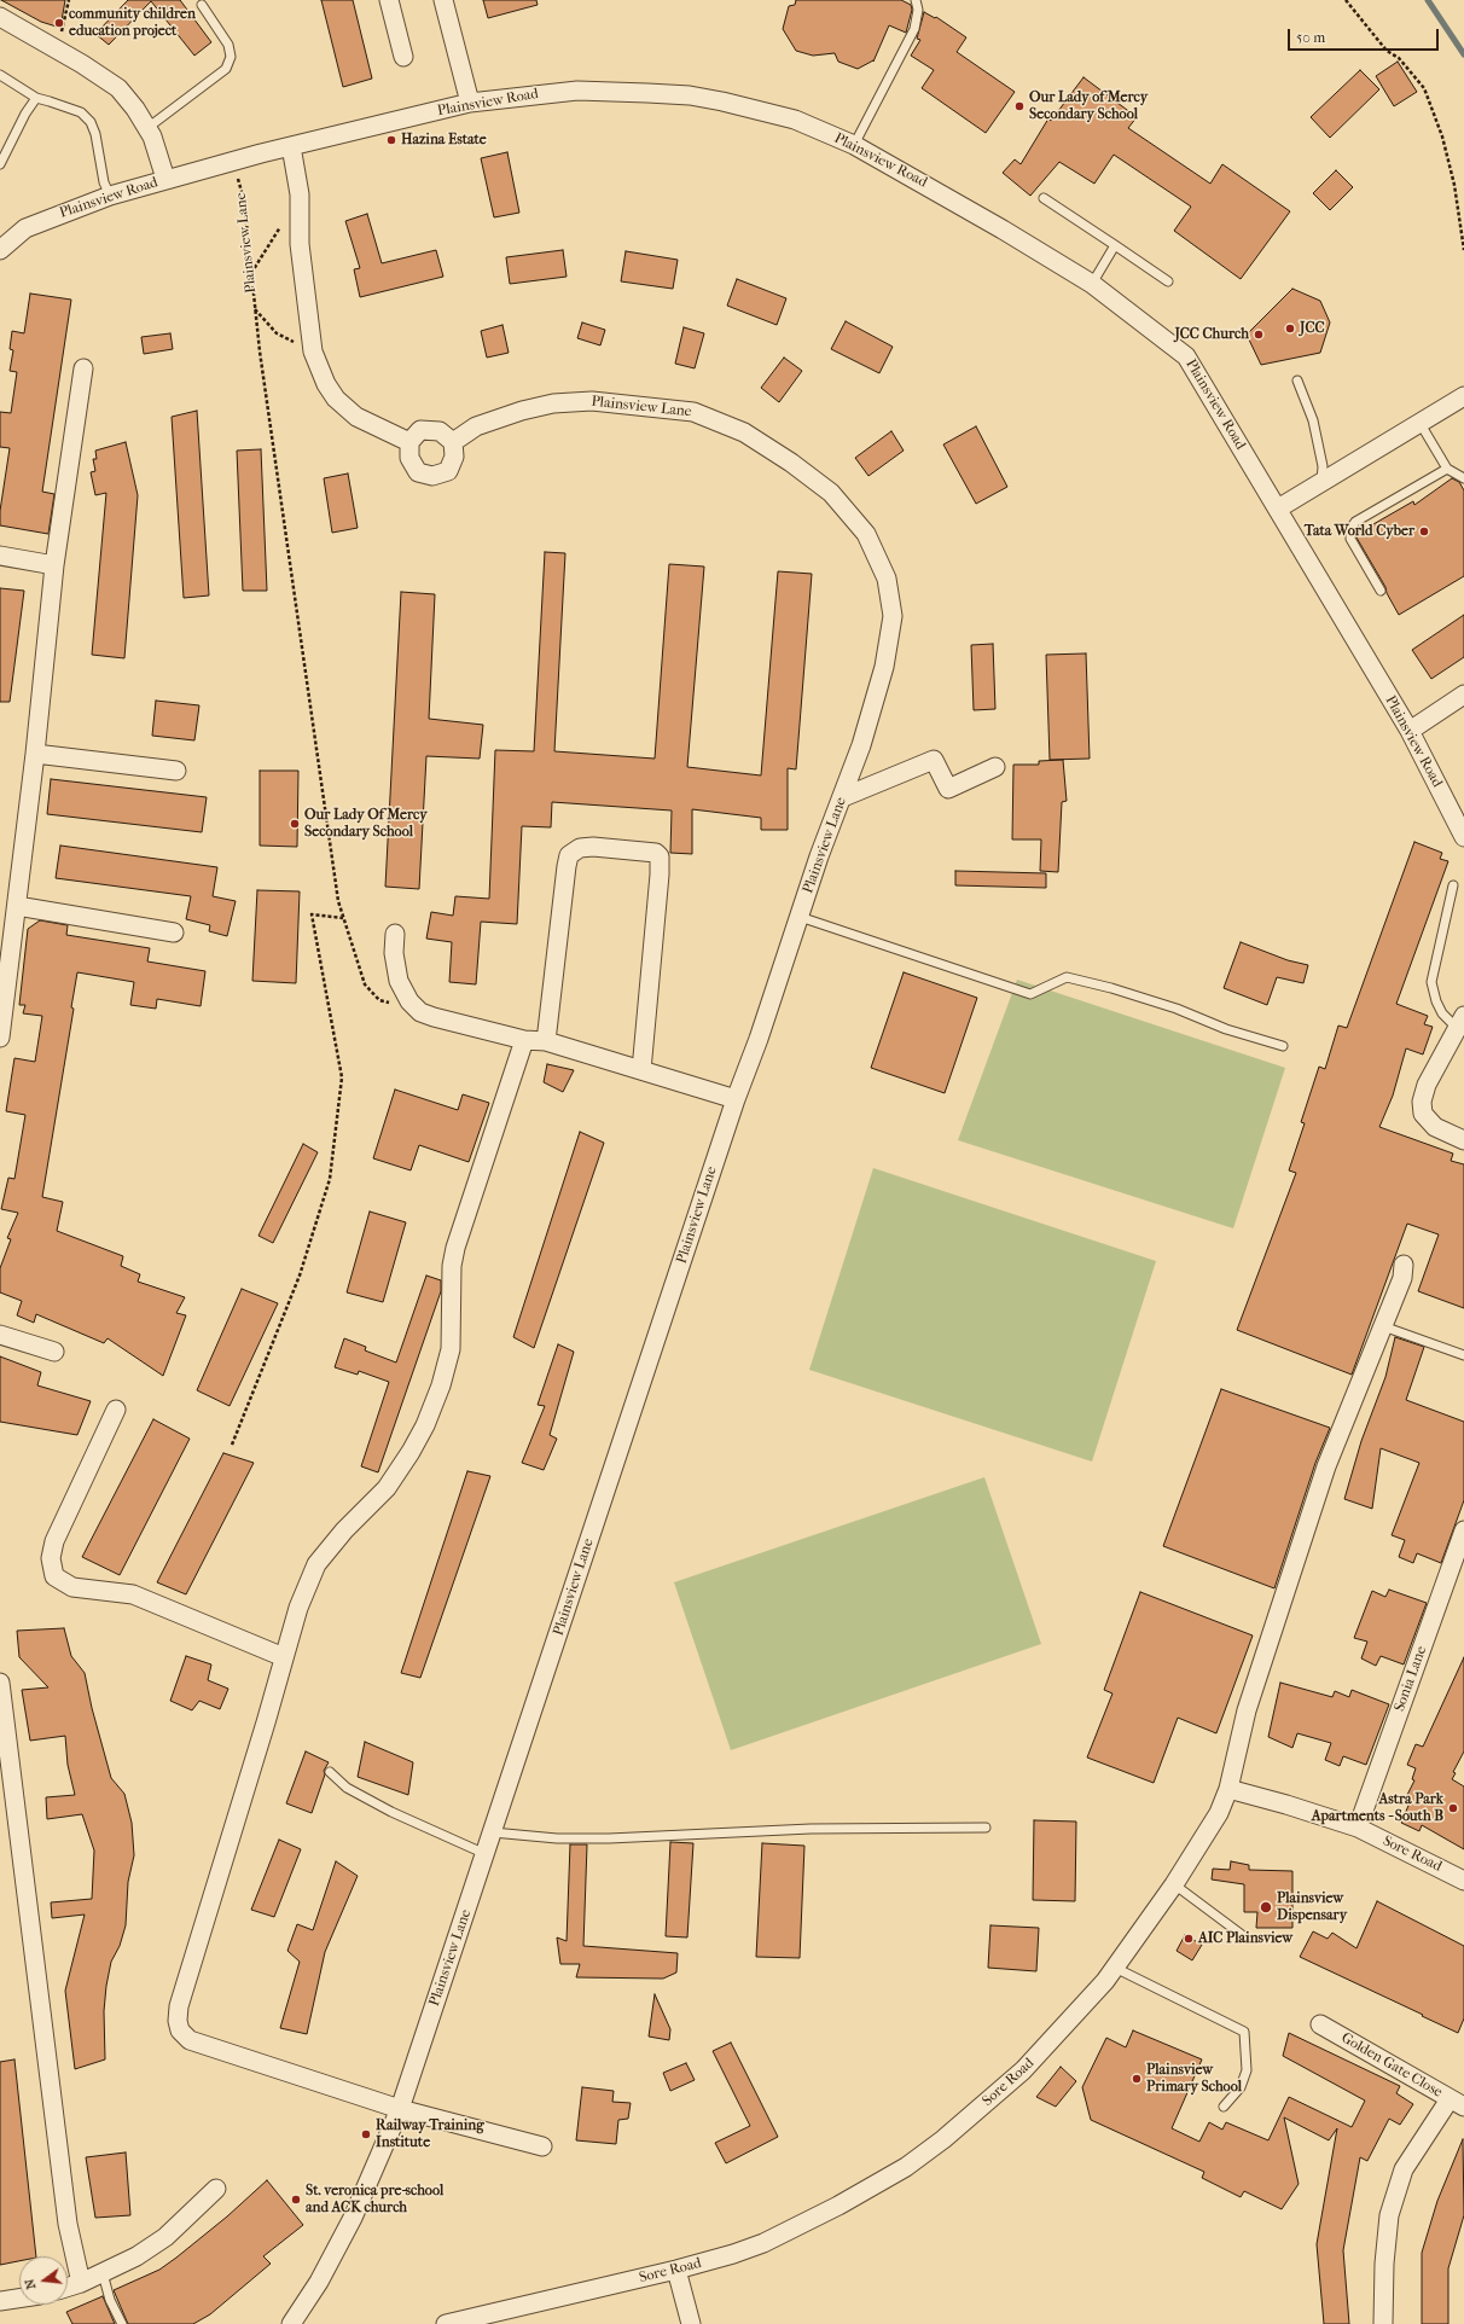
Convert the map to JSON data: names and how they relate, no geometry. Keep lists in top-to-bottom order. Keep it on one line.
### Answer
{"streets":{"street":["Plainsview Road","Plainsview Lane","Sonia Lane","Sore Road","Golden Gate Close"]},"crossings":[["Plainsview Road","Plainsview Lane"],["Sonia Lane","Sore Road"]],"places":["community children education project","Our Lady of Mercy Secondary School","Hazina Estate","JCC","JCC Church","Tata World Cyber","Our Lady Of Mercy Secondary School","Astra Park Apartments - South B","Plainsview Dispensary","AIC Plainsview","Plainsview Primary School","Railway Training Institute","St. veronica pre-school and ACK church"],"scale_bar":"50 m","north":"left"}
